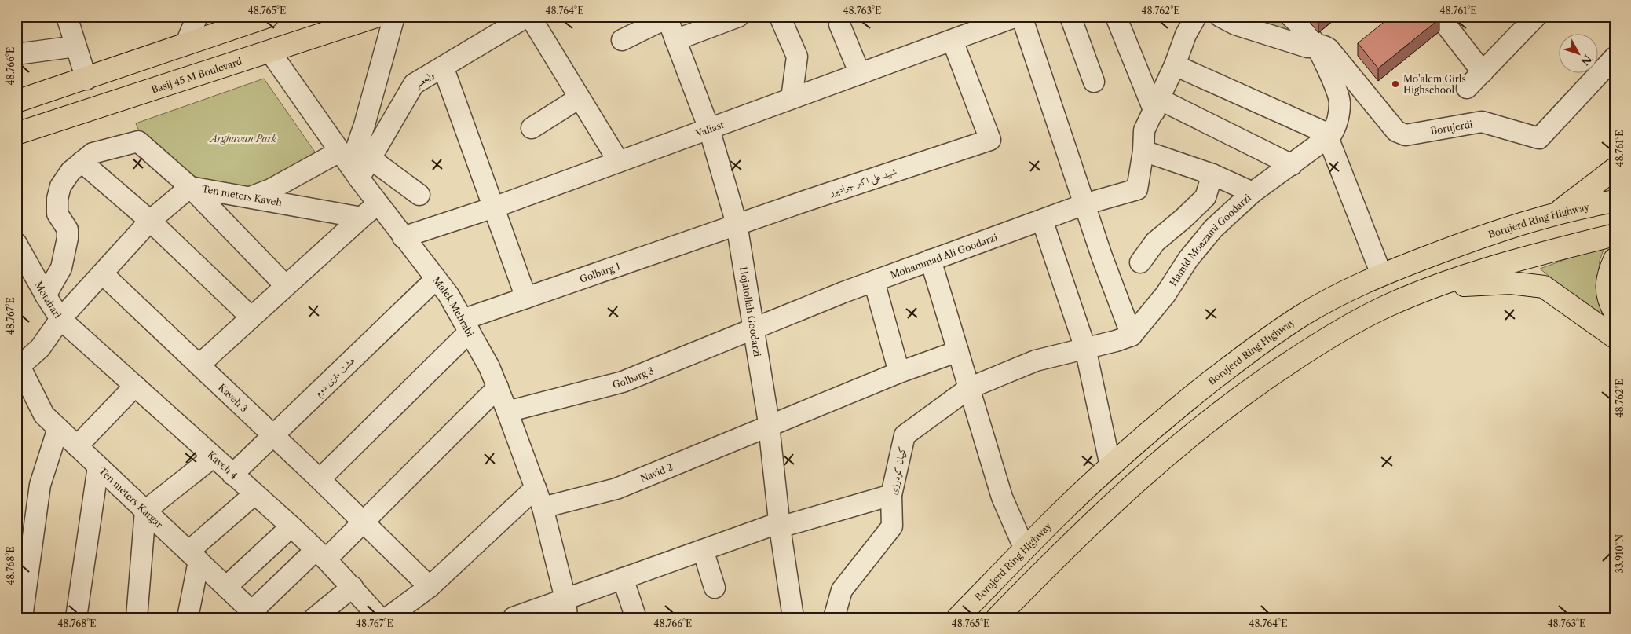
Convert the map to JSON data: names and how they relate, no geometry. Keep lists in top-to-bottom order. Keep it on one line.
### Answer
{"streets":{"main road":["Basij 45 M Boulevard","Borujerd Ring Highway"],"street":["ولیعصر","Borujerdi","Valiasr","شهید علی اکبر جوادپور","Ten meters Kaveh","Hamid Moazami Goodarzi","Mohammad Ali Goodarzi","Golbarg 1","Motahari","Malek Mehrabi","Hojatollah Goodarzi","هشت متری دوم","Golbarg 3","Kaveh 3","Kaveh 4","کیهان گودرزی","Navid 2","Ten meters Kargar"]},"crossings":[["Basij 45 M Boulevard","Malek Mehrabi"],["ولیعصر","Malek Mehrabi"],["Valiasr","شهید علی اکبر جوادپور"],["Valiasr","Malek Mehrabi"],["Valiasr","Hojatollah Goodarzi"],["شهید علی اکبر جوادپور","Golbarg 1"],["شهید علی اکبر جوادپور","Hojatollah Goodarzi"],["Ten meters Kaveh","Motahari"],["Ten meters Kaveh","Kaveh 3"],["Ten meters Kaveh","Kaveh 4"],["Mohammad Ali Goodarzi","Hojatollah Goodarzi"],["Mohammad Ali Goodarzi","Golbarg 3"],["Golbarg 1","Malek Mehrabi"],["Golbarg 1","Hojatollah Goodarzi"],["Motahari","Kaveh 4"],["Motahari","Ten meters Kargar"],["Malek Mehrabi","هشت متری دوم"],["Malek Mehrabi","Golbarg 3"],["Malek Mehrabi","Navid 2"],["Hojatollah Goodarzi","Golbarg 3"],["Hojatollah Goodarzi","Navid 2"],["هشت متری دوم","Kaveh 3"],["هشت متری دوم","Kaveh 4"]],"parks":["Arghavan Park"],"places":["Mo'alem Girls Highschool"],"north":"bottom right","coordinates":["48.765°E","48.764°E","48.763°E","48.762°E","48.761°E","48.766°E","48.767°E","33.910°N","48.768°E"]}
